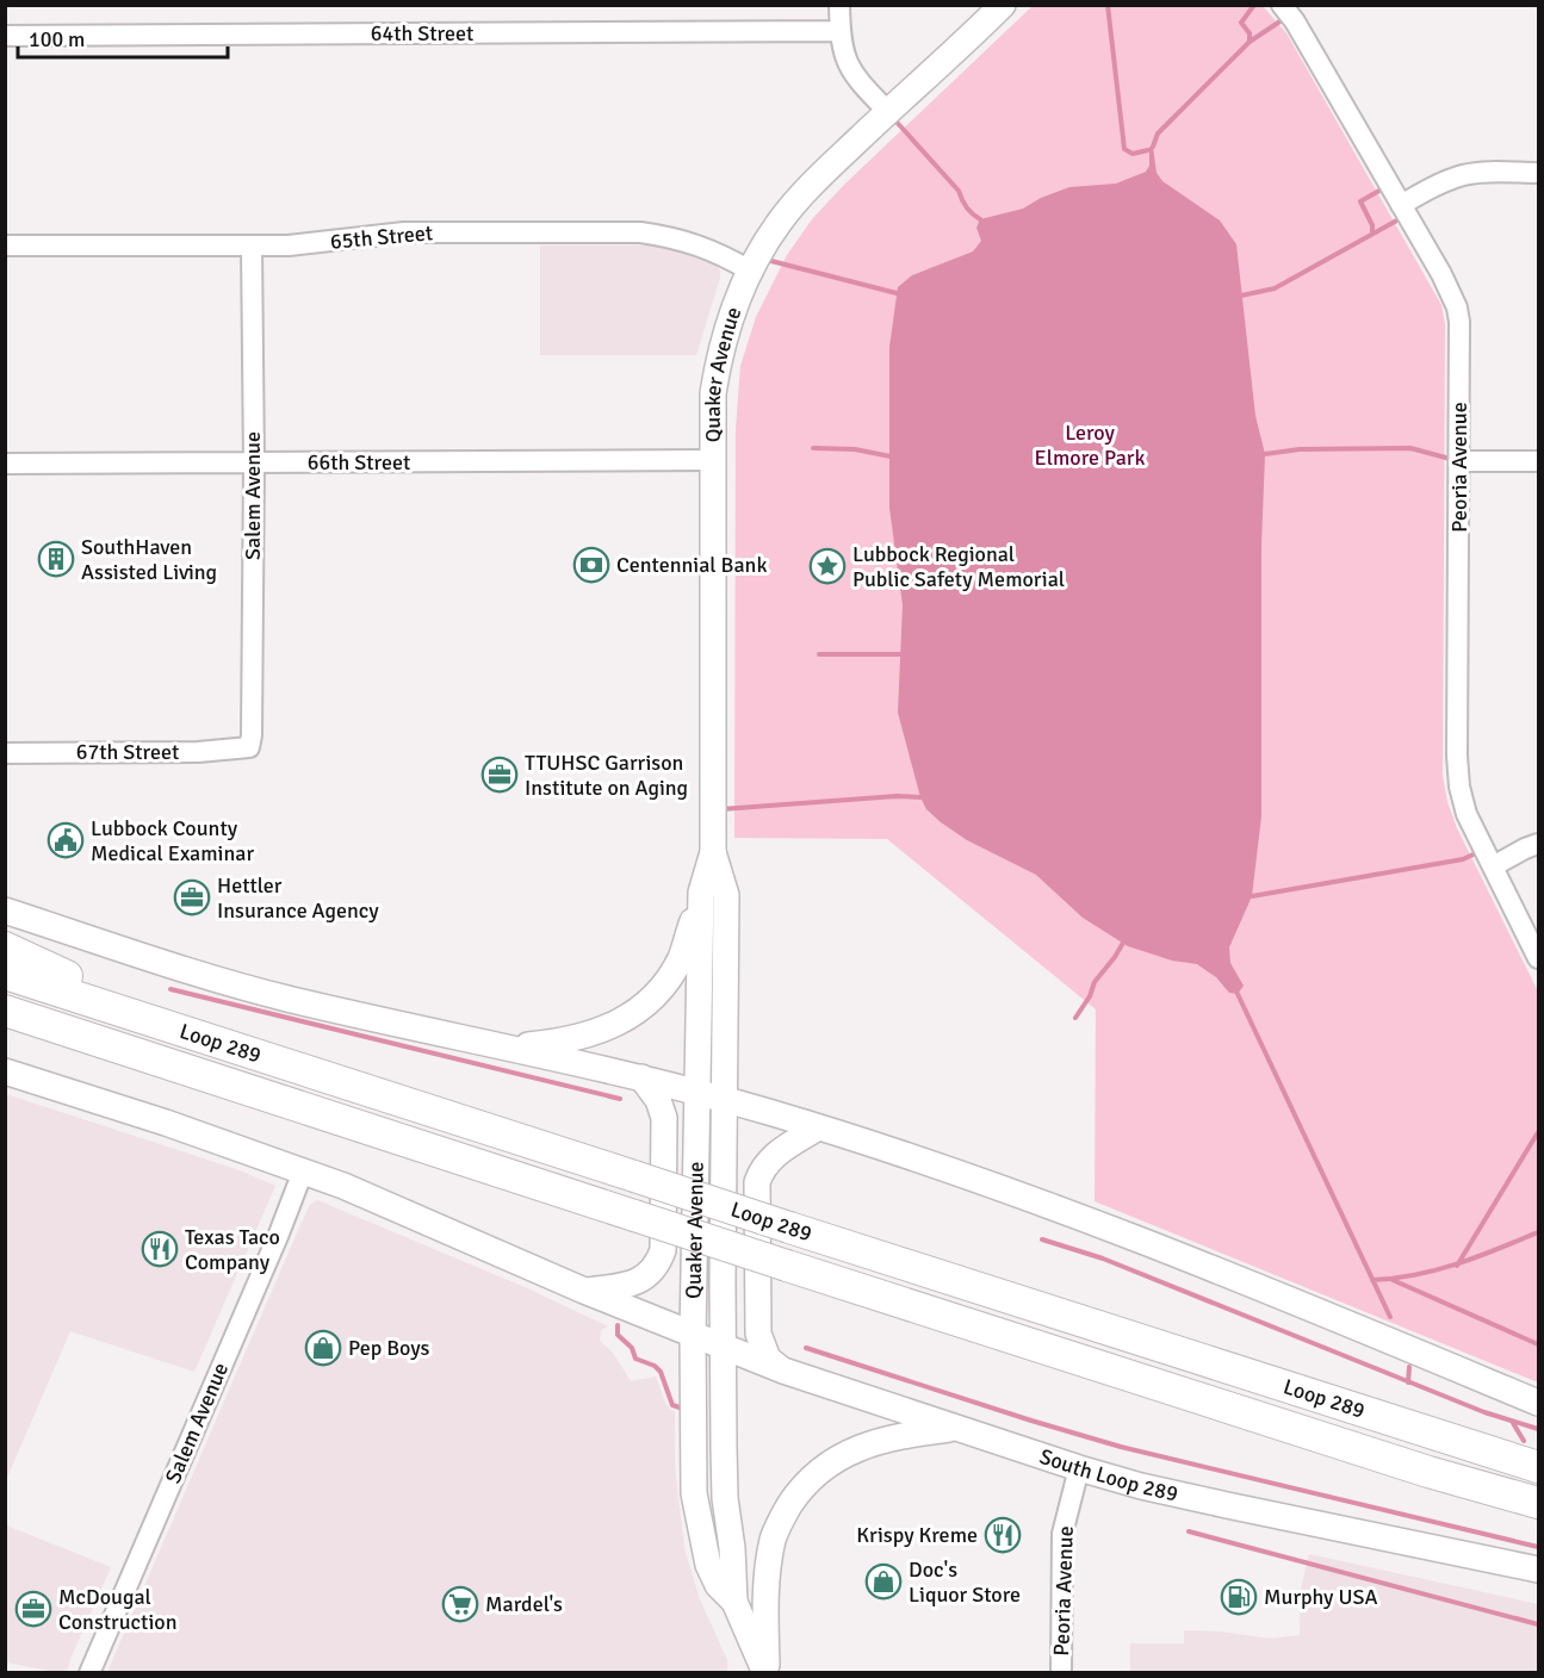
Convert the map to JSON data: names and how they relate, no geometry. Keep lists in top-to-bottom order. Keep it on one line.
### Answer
{"streets":{"highway":["Loop 289"],"main road":["Quaker Avenue","South Loop 289"],"street":["64th Street","65th Street","66th Street","Peoria Avenue","Salem Avenue","67th Street"]},"crossings":[["65th Street","Quaker Avenue"],["65th Street","Salem Avenue"],["Quaker Avenue","66th Street"],["Quaker Avenue","South Loop 289"],["66th Street","Salem Avenue"],["Peoria Avenue","South Loop 289"],["Salem Avenue","67th Street"],["Salem Avenue","South Loop 289"]],"parks":["Leroy Elmore Park"],"places":{"building":["SouthHaven Assisted Living"],"bank":["Centennial Bank"],"place":["Lubbock Regional Public Safety Memorial"],"office":["TTUHSC Garrison Institute on Aging","Hettler Insurance Agency","McDougal Construction"],"public building":["Lubbock County Medical Examinar"],"restaurant":["Texas Taco Company","Krispy Kreme"],"shop":["Pep Boys","Doc's Liquor Store"],"fuel station":["Murphy USA"],"supermarket":["Mardel's"]},"scale_bar":"100 m"}
